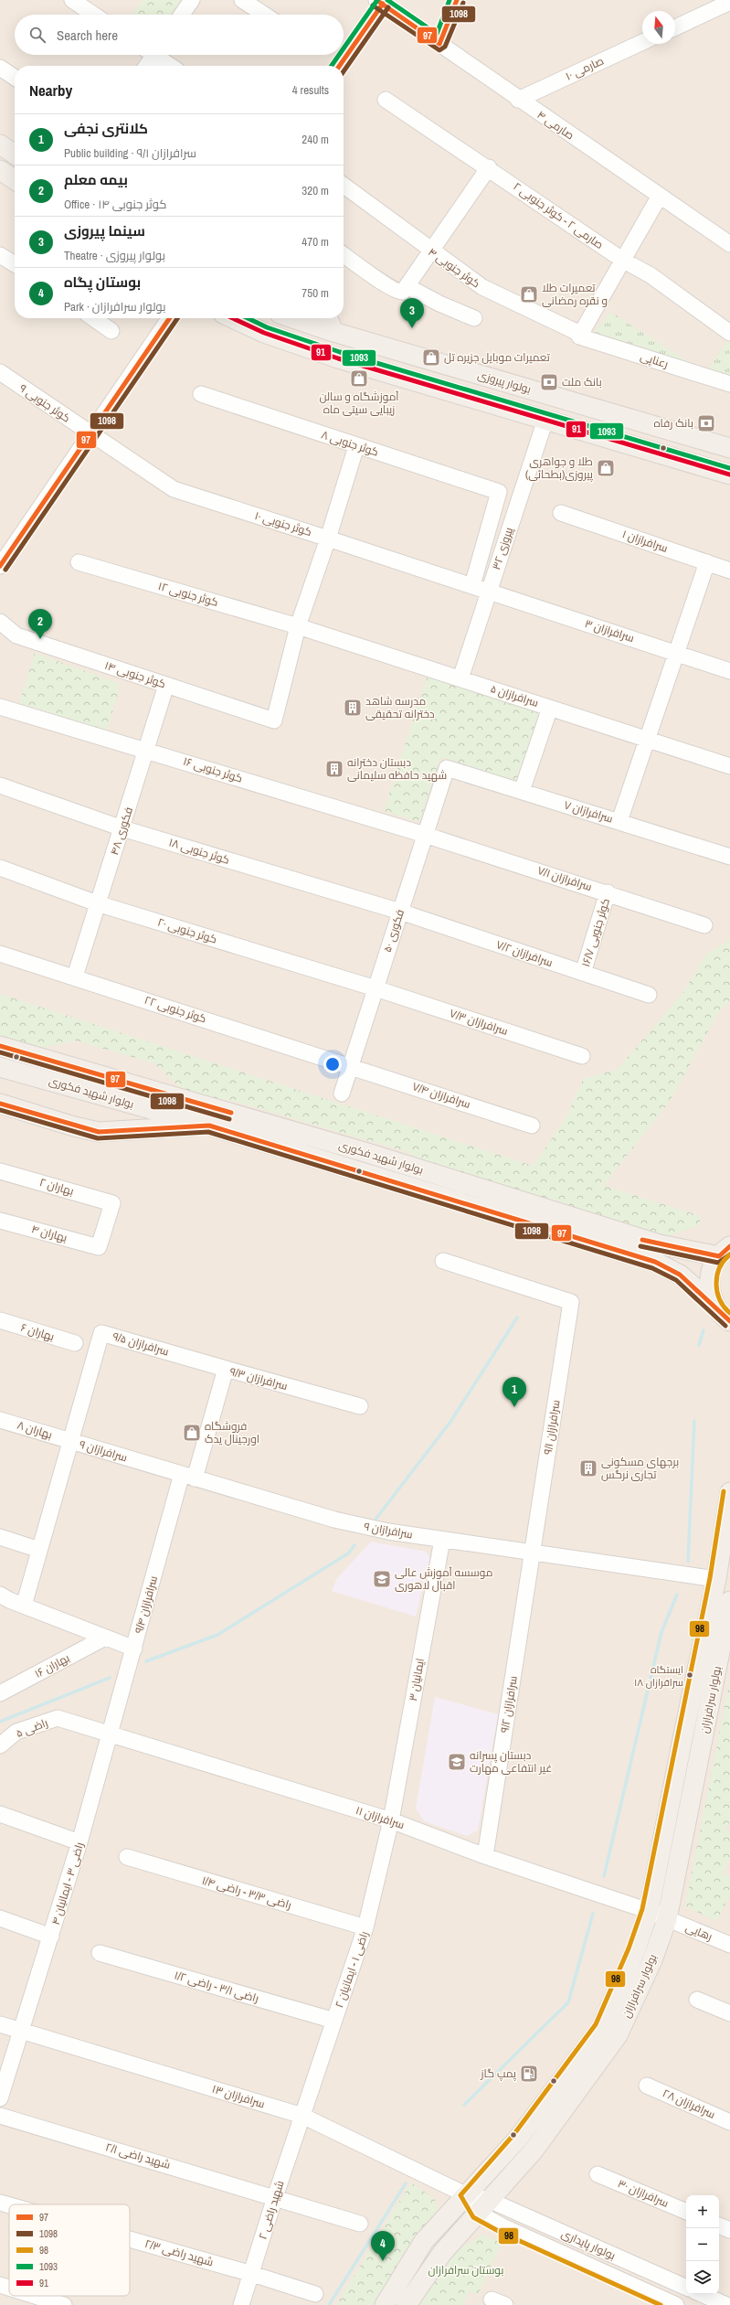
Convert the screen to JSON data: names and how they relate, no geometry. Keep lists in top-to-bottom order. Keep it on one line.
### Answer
{"streets":{"main road":["بولوار پیروزی","بولوار شهید فکوری","بولوار سرافرازان"],"street":["صارمی ۱۰","صارمی ۴","صارمی ۲ - کوثر جنوبی ۲","کوثر جنوبی ۴","رعناپی","کوثر جنوبی ۹","کوثر جنوبی ۸","کوثر جنوبی ۱۰","سرافرازان ۱","پیروزی ۳۲","کوثر جنوبی ۱۲","سرافرازان ۳","کوثر جنوبی ۱۴","سرافرازان ۵","کوثر جنوبی ۱۶","سرافرازان ۷","فکوری ۴۸","کوثر جنوبی ۱۸","سرافرازان ۷/۱","کوثر جنوبی ۲۰","فکوری ۵۰","کوثر جنوبی ۱۶/۷","سرافرازان ۷/۲","کوثر جنوبی ۲۲","سرافرازان ۷/۳","سرافرازان ۷/۴","بهاران ۲","بهاران ۴","بهاران ۶","سرافرازان ۹/۵","سرافرازان ۹/۳","سرافرازان ۹/۱","بهاران ۸","سرافرازان ۹","سرافرازان ۹/۴","بهاران ۱۶","ایمانیان ۳","سرافرازان ۹/۲","راضی ۵","سرافرازان ۱۱","راضی ۳ - ایمانیان ۴","راضی ۳/۳ - راضی ۱/۴","رهایی","راضی ۱ - ایمانیان ۲","راضی ۳/۱ - راضی ۱/۲","سرافرازان ۱۳","سرافرازان ۲۸","شهید راضی ۲/۱","سرافرازان ۳۰","شهید راضی ۲","بولوار پایداری","شهید راضی ۲/۳"]},"crossings":[["صارمی ۱۰","صارمی ۴"],["کوثر جنوبی ۴","رعناپی"],["کوثر جنوبی ۹","کوثر جنوبی ۱۰"],["کوثر جنوبی ۸","کوثر جنوبی ۱۰"],["کوثر جنوبی ۱۰","پیروزی ۳۲"],["کوثر جنوبی ۱۰","سرافرازان ۳"],["پیروزی ۳۲","سرافرازان ۳"],["پیروزی ۳۲","سرافرازان ۵"],["کوثر جنوبی ۱۲","کوثر جنوبی ۱۴"],["کوثر جنوبی ۱۲","سرافرازان ۵"],["کوثر جنوبی ۱۴","سرافرازان ۵"],["کوثر جنوبی ۱۴","فکوری ۴۸"],["کوثر جنوبی ۱۶","فکوری ۴۸"],["کوثر جنوبی ۱۶","سرافرازان ۷/۱"],["کوثر جنوبی ۱۶","فکوری ۵۰"],["سرافرازان ۷","فکوری ۵۰"],["فکوری ۴۸","کوثر جنوبی ۱۸"],["فکوری ۴۸","کوثر جنوبی ۲۰"],["فکوری ۴۸","کوثر جنوبی ۲۲"],["کوثر جنوبی ۱۸","فکوری ۵۰"],["کوثر جنوبی ۱۸","سرافرازان ۷/۲"],["سرافرازان ۷/۱","فکوری ۵۰"],["سرافرازان ۷/۱","کوثر جنوبی ۱۶/۷"],["کوثر جنوبی ۲۰","فکوری ۵۰"],["کوثر جنوبی ۲۰","سرافرازان ۷/۳"],["فکوری ۵۰","سرافرازان ۷/۲"],["فکوری ۵۰","کوثر جنوبی ۲۲"],["فکوری ۵۰","سرافرازان ۷/۳"],["فکوری ۵۰","سرافرازان ۷/۴"],["کوثر جنوبی ۱۶/۷","سرافرازان ۷/۲"],["کوثر جنوبی ۲۲","سرافرازان ۷/۴"],["بهاران ۲","بهاران ۴"],["سرافرازان ۹/۵","سرافرازان ۹/۳"],["سرافرازان ۹/۵","بهاران ۸"],["سرافرازان ۹/۵","سرافرازان ۹"],["سرافرازان ۹/۳","سرافرازان ۹"],["سرافرازان ۹/۳","سرافرازان ۹/۴"],["سرافرازان ۹/۱","سرافرازان ۹"],["سرافرازان ۹/۱","سرافرازان ۹/۲"],["بهاران ۸","سرافرازان ۹"],["سرافرازان ۹","سرافرازان ۹/۴"],["سرافرازان ۹","ایمانیان ۳"],["سرافرازان ۹","بولوار سرافرازان"],["سرافرازان ۹","سرافرازان ۹/۲"],["سرافرازان ۹/۴","راضی ۵"],["سرافرازان ۹/۴","سرافرازان ۱۱"],["سرافرازان ۹/۴","راضی ۳ - ایمانیان ۴"],["ایمانیان ۳","سرافرازان ۱۱"],["ایمانیان ۳","راضی ۱ - ایمانیان ۲"],["بولوار سرافرازان","سرافرازان ۱۱"],["بولوار سرافرازان","رهایی"],["بولوار سرافرازان","سرافرازان ۱۳"],["بولوار سرافرازان","بولوار پایداری"],["سرافرازان ۹/۲","سرافرازان ۱۱"],["راضی ۵","سرافرازان ۱۱"],["راضی ۵","راضی ۳ - ایمانیان ۴"],["سرافرازان ۱۱","راضی ۳ - ایمانیان ۴"],["سرافرازان ۱۱","رهایی"],["سرافرازان ۱۱","راضی ۱ - ایمانیان ۲"],["راضی ۳ - ایمانیان ۴","سرافرازان ۱۳"],["راضی ۳/۳ - راضی ۱/۴","راضی ۱ - ایمانیان ۲"],["راضی ۱ - ایمانیان ۲","راضی ۳/۱ - راضی ۱/۲"],["راضی ۱ - ایمانیان ۲","سرافرازان ۱۳"],["راضی ۱ - ایمانیان ۲","شهید راضی ۲"],["سرافرازان ۱۳","شهید راضی ۲"],["شهید راضی ۲/۱","شهید راضی ۲"],["شهید راضی ۲","شهید راضی ۲/۳"]],"parks":["بوستان سرافرازان"],"places":{"shop":["تعمیرات طلا و نقره رمضانی","تعمیرات موبایل جزیره تل","آموزشگاه و سالن زیبایی سیتی ماه","طلا و جواهری پیروزی(بطحائی)","فروشگاه اورجینال یدک"],"bank":["بانک ملت","بانک رفاه"],"building":["مدرسه شاهد دخترانه تحقیقی","دبستان دخترانه شهید حافظه سلیمانی","برجهای مسکونی تجاری نرگس"],"school or university":["موسسه آموزش عالی اقبال لاهوری","دبستان پسرانه غیر انتفاعی مهارت"],"other":["ایستگاه سرافرازان ۱۸"],"fuel station":["پمپ گاز"]},"lines":["transit line 97","transit line 1093","transit line 1098","transit line 91","transit line 98"],"legend":["97","1098","98","1093","91"],"north":"top","page":{"search":"Search here","heading":["Nearby","4 results"],"list":[{"mark":"1","name":"کلانتری نجفی","note":"Public building · سرافرازان ۹/۱","value":"240 m"},{"mark":"2","name":"بیمه معلم","note":"Office · کوثر جنوبی ۱۴","value":"320 m"},{"mark":"3","name":"سینما پیروزی","note":"Theatre · بولوار پیروزی","value":"470 m"},{"mark":"4","name":"بوستان پگاه","note":"Park · بولوار سرافرازان","value":"750 m"}],"pins":["3","2","1","4"],"map_buttons":["+","−"]}}
